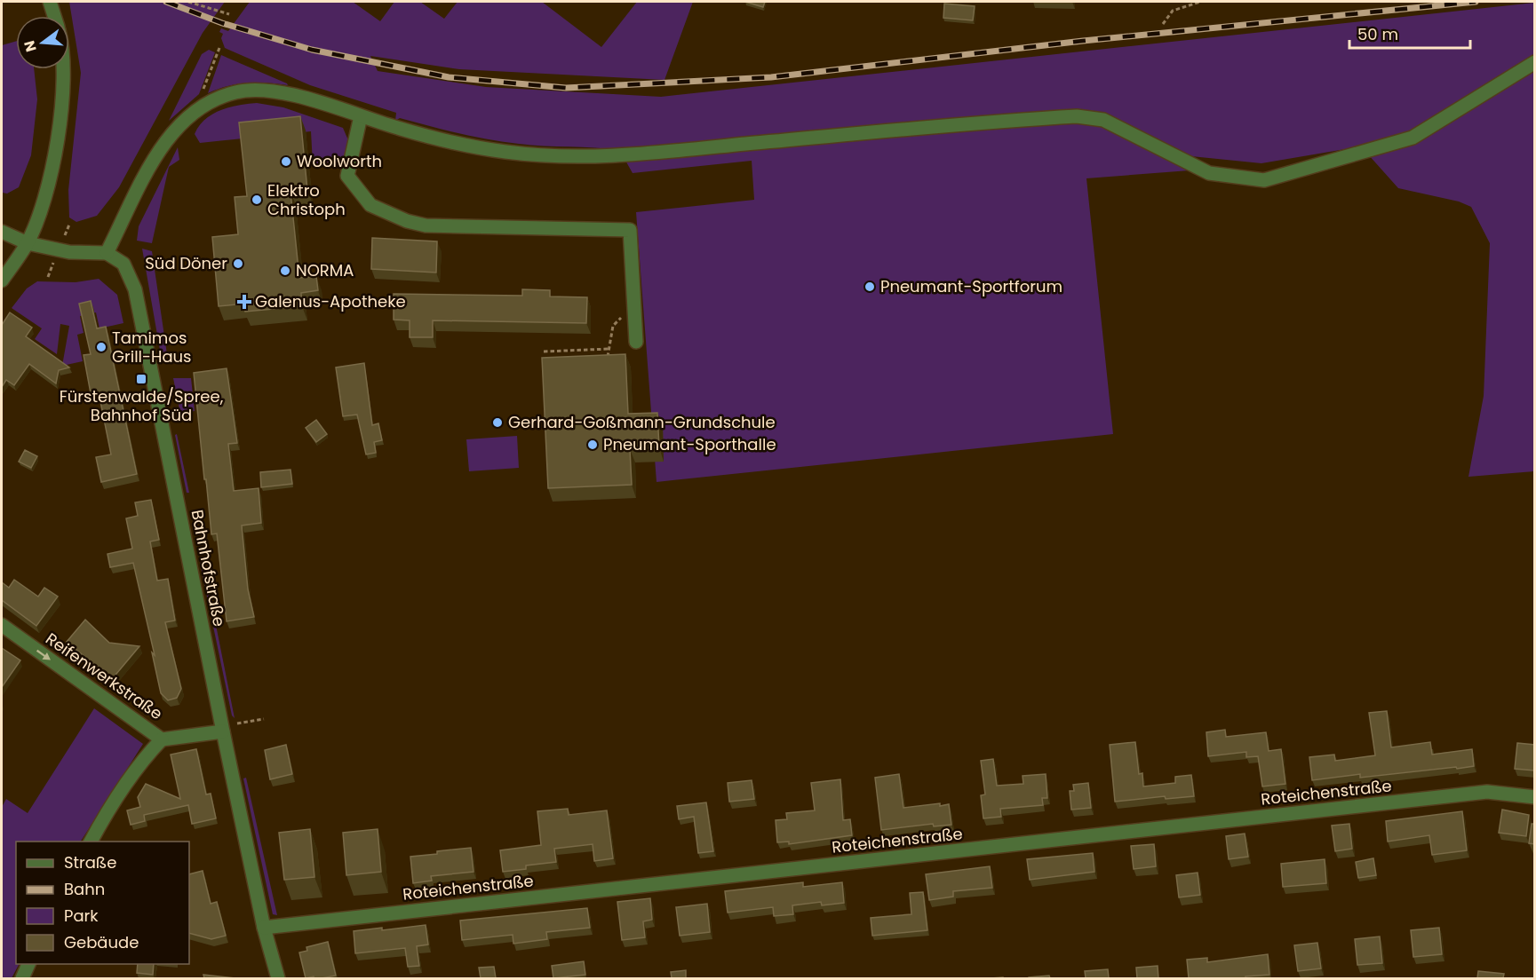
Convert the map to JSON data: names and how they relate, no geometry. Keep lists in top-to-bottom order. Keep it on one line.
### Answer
{"streets":{"street":["Bahnhofstraße","Reifenwerkstraße","Roteichenstraße"]},"crossings":[["Bahnhofstraße","Reifenwerkstraße"],["Bahnhofstraße","Roteichenstraße"]],"one_way":["Reifenwerkstraße"],"places":{"other":["Woolworth","Elektro Christoph","Süd Döner","NORMA","Pneumant-Sportforum","Tamimos Grill-Haus","Gerhard-Goßmann-Grundschule","Pneumant-Sporthalle"],"health":["Galenus-Apotheke"],"transit":["Fürstenwalde/Spree, Bahnhof Süd"]},"legend":["Straße","Bahn","Park","Gebäude"],"scale_bar":"50 m","north":"left"}
